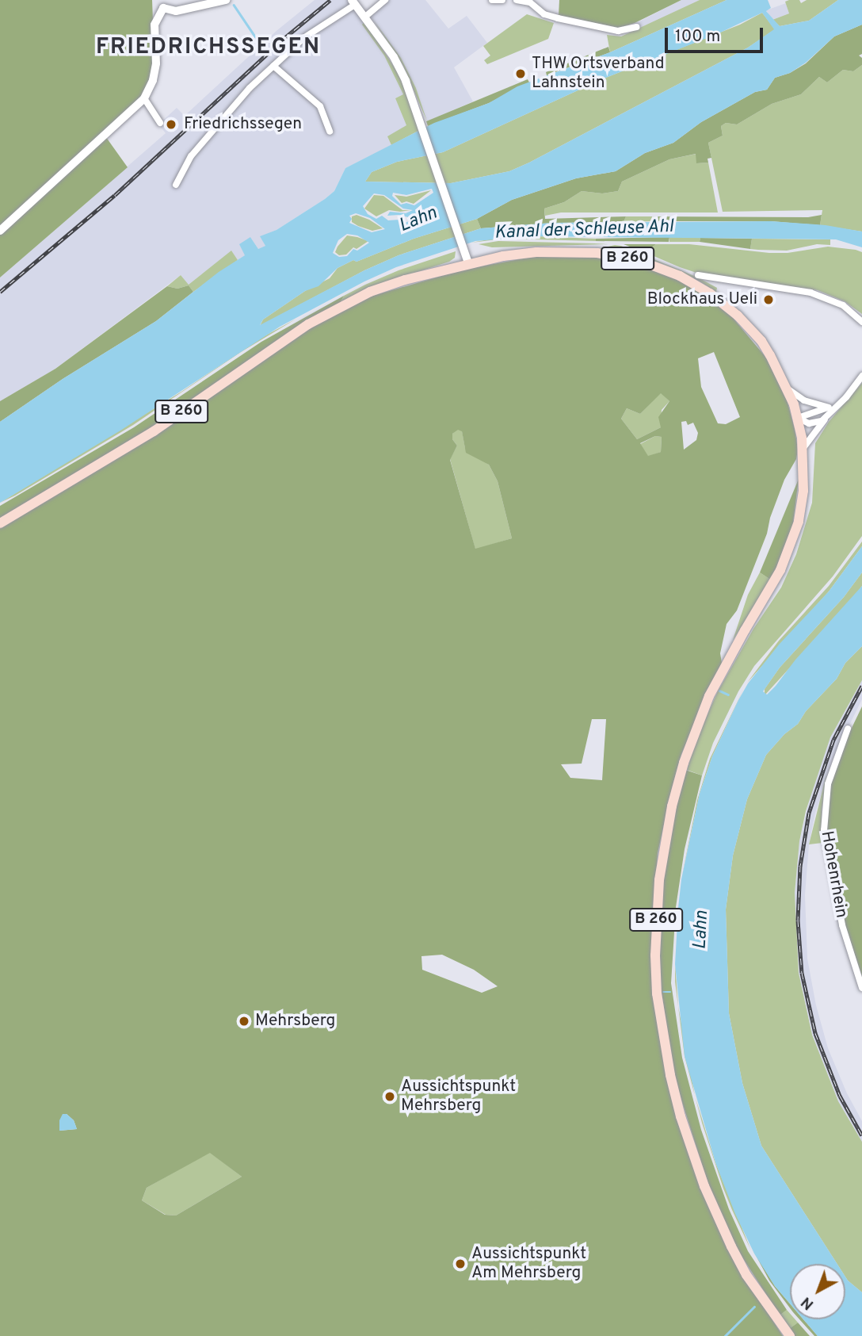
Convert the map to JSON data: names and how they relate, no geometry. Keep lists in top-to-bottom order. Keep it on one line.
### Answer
{"streets":{"main road":["B 260"],"street":["Hohenrhein"]},"districts":["FRIEDRICHSSEGEN"],"water":["Lahn","Kanal der Schleuse Ahl"],"places":["THW Ortsverband Lahnstein","Friedrichssegen","Blockhaus Ueli","Mehrsberg","Aussichtspunkt Mehrsberg","Aussichtspunkt Am Mehrsberg"],"scale_bar":"100 m","north":"bottom left"}
